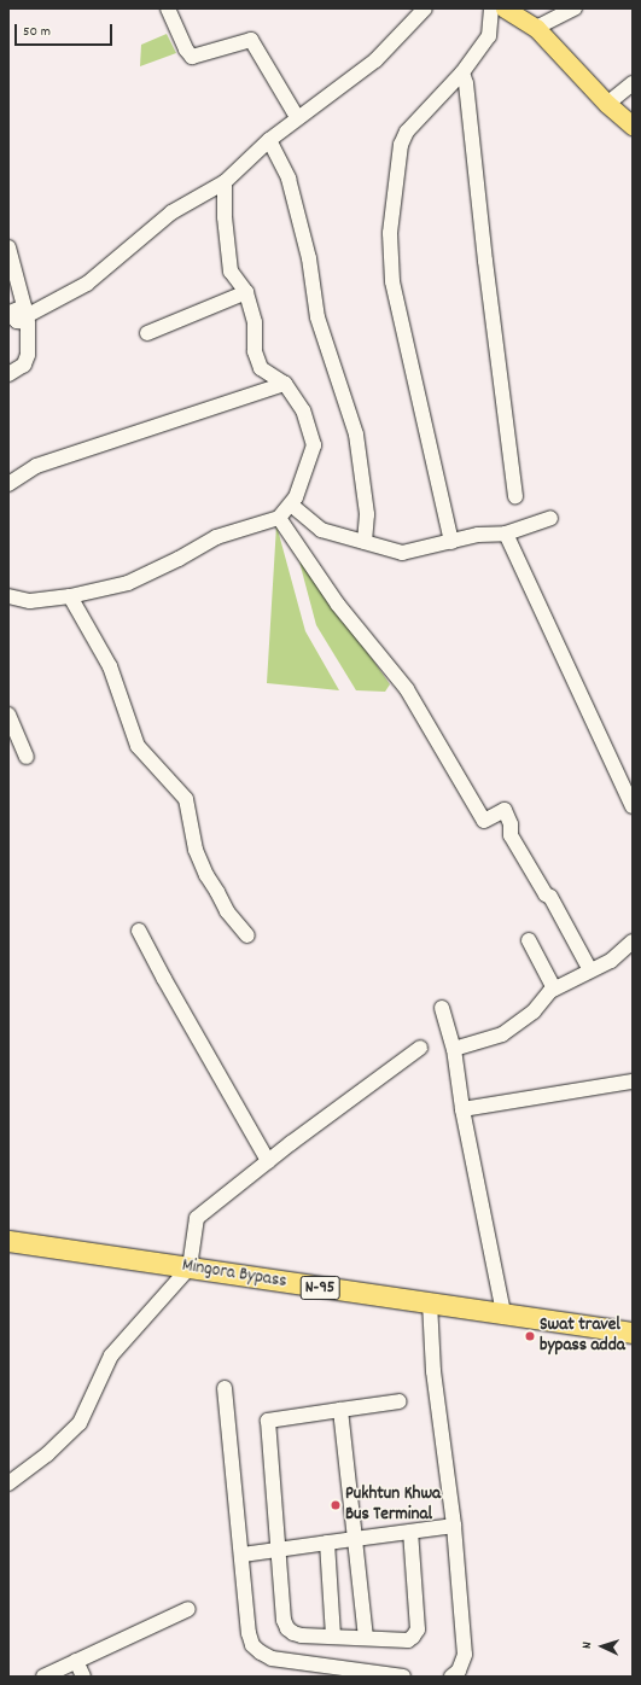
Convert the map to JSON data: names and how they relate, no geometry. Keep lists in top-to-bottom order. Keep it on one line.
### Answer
{"streets":{"highway":["Mingora Bypass","N-95"]},"places":["Swat travel bypass adda","Pukhtun Khwa Bus Terminal"],"scale_bar":"50 m","north":"left"}
